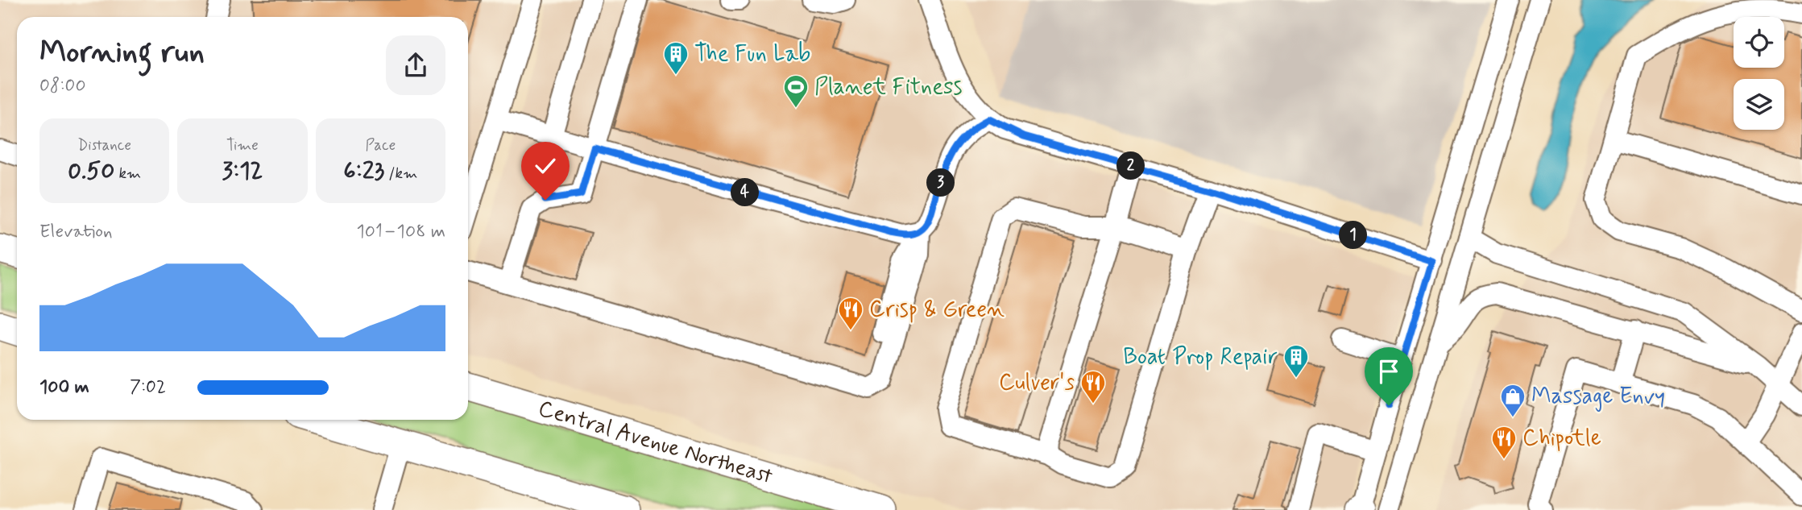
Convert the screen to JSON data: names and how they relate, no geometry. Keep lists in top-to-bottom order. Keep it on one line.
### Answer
{"streets":{"highway":["Central Avenue Northeast"]},"places":{"building":["The Fun Lab","Boat Prop Repair"],"sports":["Planet Fitness"],"restaurant":["Crisp & Green","Culver's","Chipotle"],"shop":["Massage Envy"]},"page":{"heading":["Morning run","08:00"],"stats":[["Distance","0.50 km"],["Time","3:12"],["Pace","6:23 /km"]],"pins":["2","3","4","1"],"chart":["Elevation","101–108 m"],"list":[{"name":"100 m","note":"7:02"}]}}
